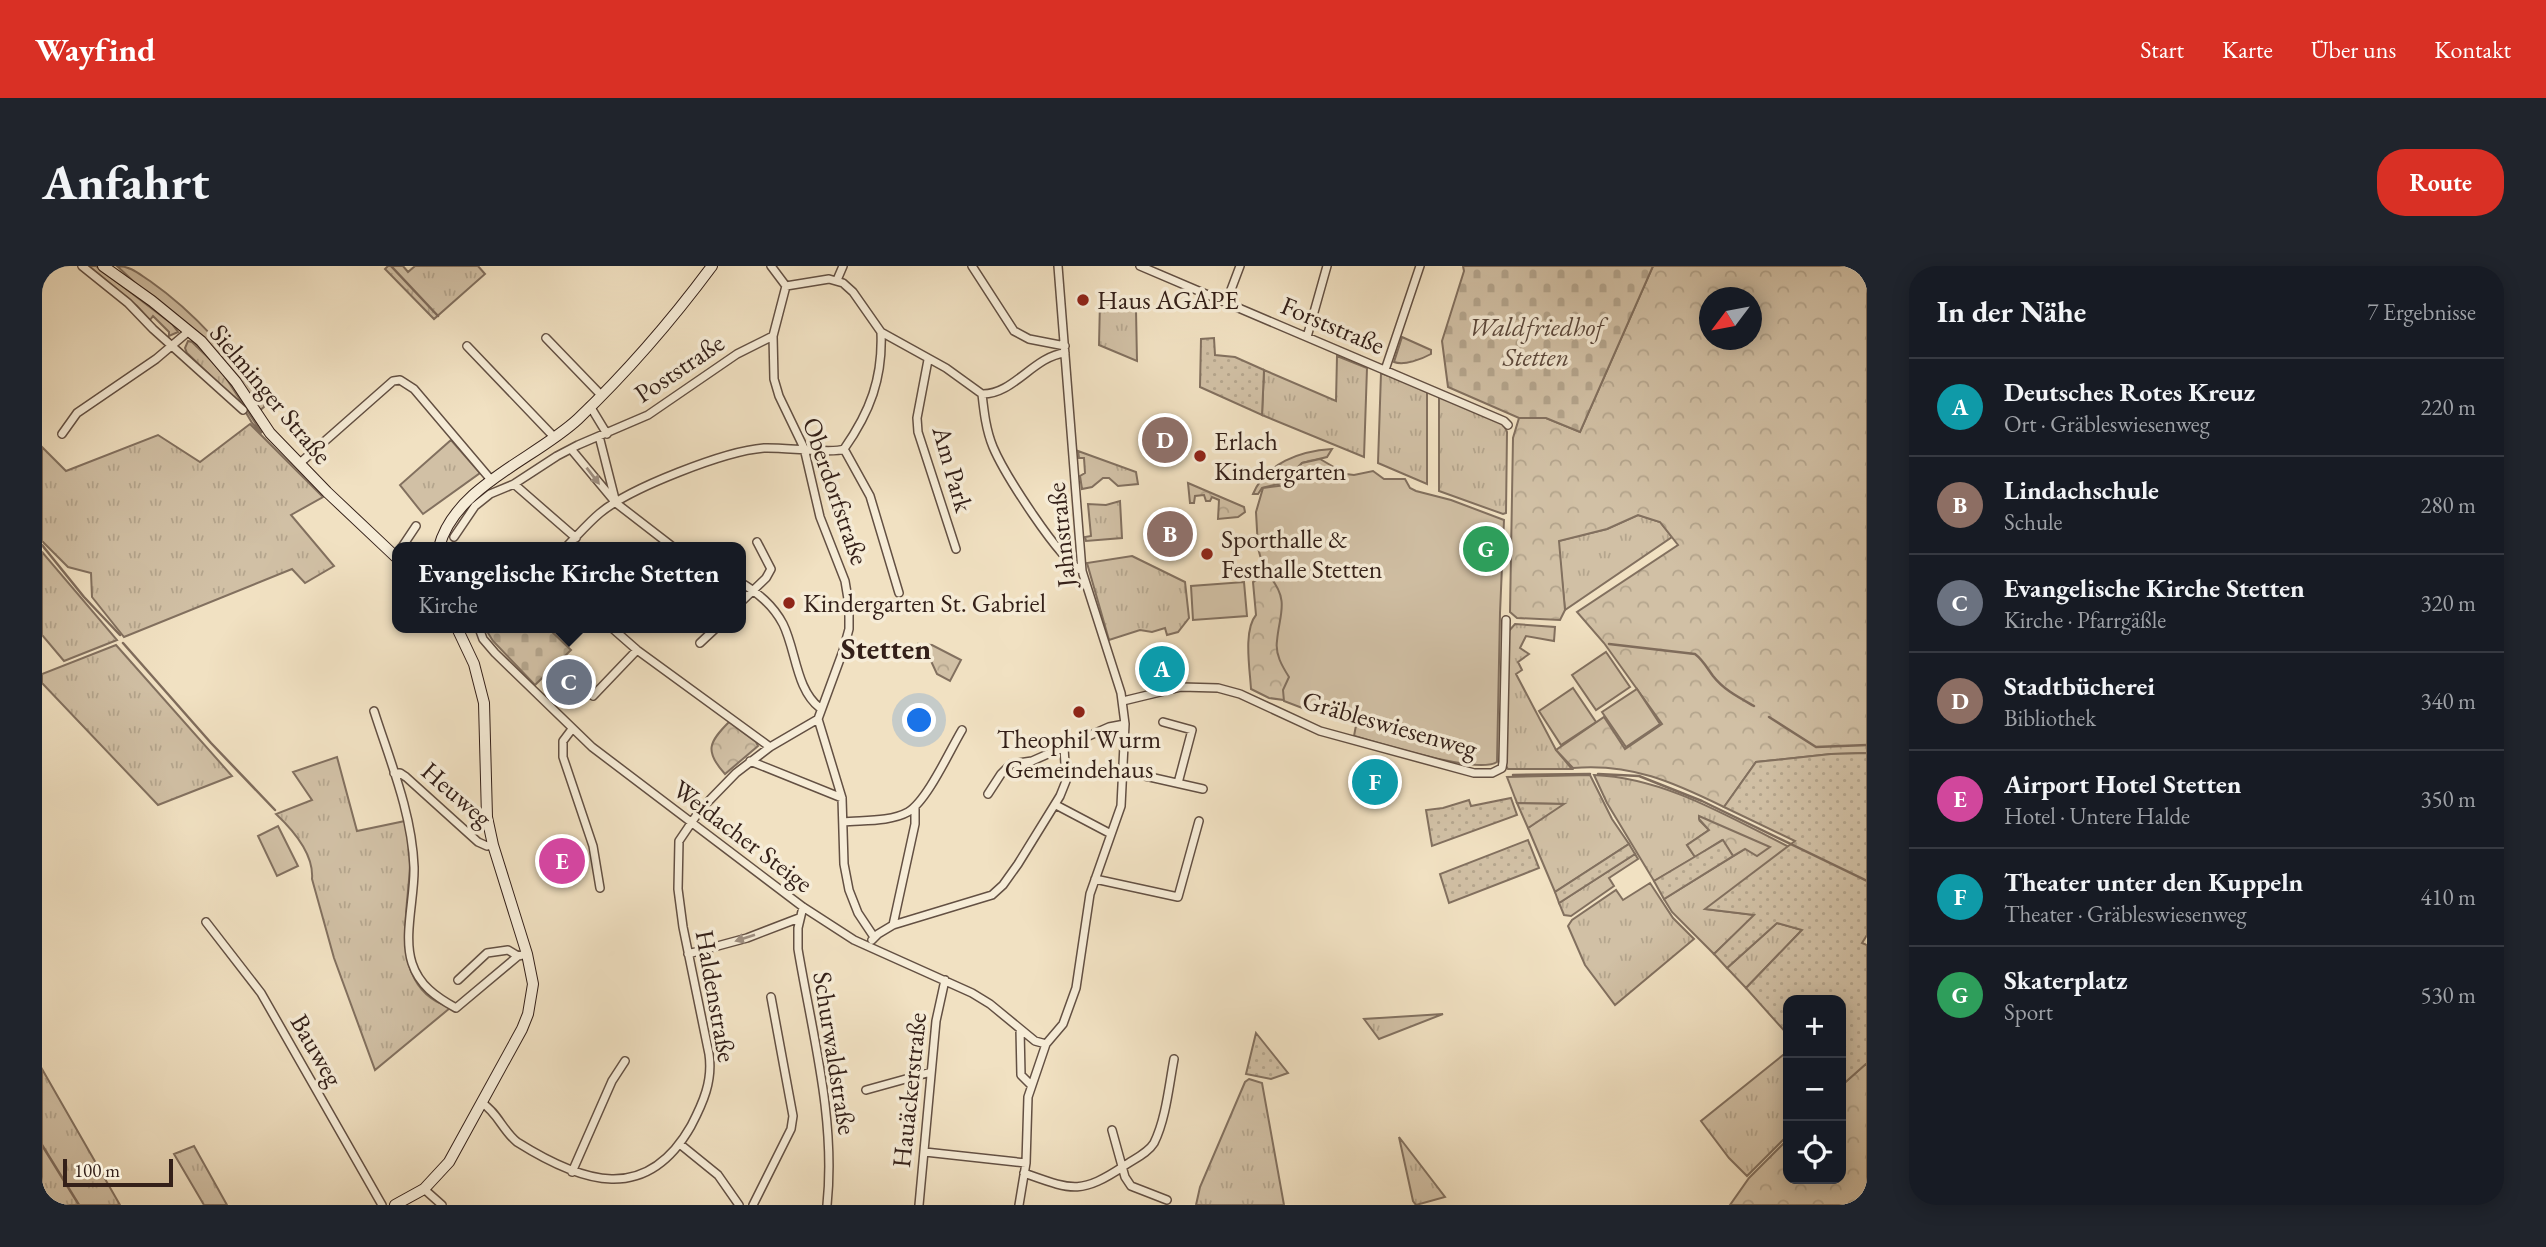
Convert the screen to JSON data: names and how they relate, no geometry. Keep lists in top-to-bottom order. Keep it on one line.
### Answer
{"streets":{"street":["Forststraße","Poststraße","Sielminger Straße","Am Park","Oberdorfstraße","Jahnstraße","Gräbleswiesenweg","Heuweg","Weidacher Steige","Haldenstraße","Bauweg","Schurwaldstraße","Hauäckerstraße"]},"crossings":[["Poststraße","Oberdorfstraße"],["Jahnstraße","Gräbleswiesenweg"],["Jahnstraße","Weidacher Steige"],["Weidacher Steige","Haldenstraße"],["Weidacher Steige","Schurwaldstraße"],["Weidacher Steige","Hauäckerstraße"]],"districts":["Stetten"],"parks":["Waldfriedhof Stetten"],"places":["Haus AGAPE","Erlach Kindergarten","Sporthalle & Festhalle Stetten","Kindergarten St. Gabriel","Theophil Wurm Gemeindehaus"],"scale_bar":"100 m","north":"bottom left","page":{"header":"Wayfind","nav":["Start","Karte","Über uns","Kontakt"],"buttons":"Route","title":"Anfahrt","heading":["In der Nähe","7 Ergebnisse"],"list":[{"mark":"A","name":"Deutsches Rotes Kreuz","note":"Ort · Gräbleswiesenweg","value":"220 m"},{"mark":"B","name":"Lindachschule","note":"Schule","value":"280 m"},{"mark":"C","name":"Evangelische Kirche Stetten","note":"Kirche · Pfarrgäßle","value":"320 m"},{"mark":"D","name":"Stadtbücherei","note":"Bibliothek","value":"340 m"},{"mark":"E","name":"Airport Hotel Stetten","note":"Hotel · Untere Halde","value":"350 m"},{"mark":"F","name":"Theater unter den Kuppeln","note":"Theater · Gräbleswiesenweg","value":"410 m"},{"mark":"G","name":"Skaterplatz","note":"Sport","value":"530 m"}],"pins":["D","B","G","A","C","F","E"],"popup":["Evangelische Kirche Stetten","Kirche"],"map_buttons":["+","−"],"scale":"100 m"}}
